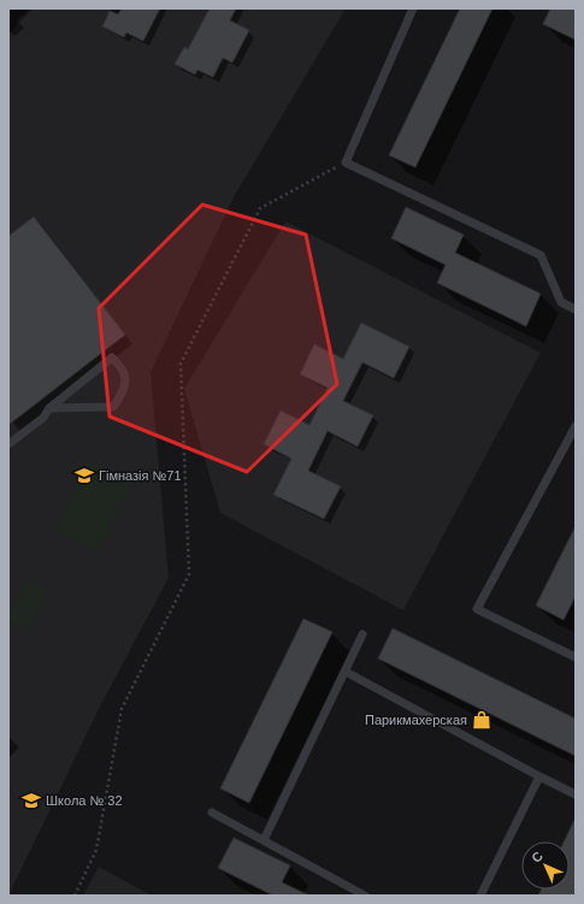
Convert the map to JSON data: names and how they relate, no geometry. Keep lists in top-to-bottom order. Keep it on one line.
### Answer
{"places":{"school or university":["Гімназія №71","Школа № 32"],"shop":["Парикмахерская"]},"north":"top left"}
